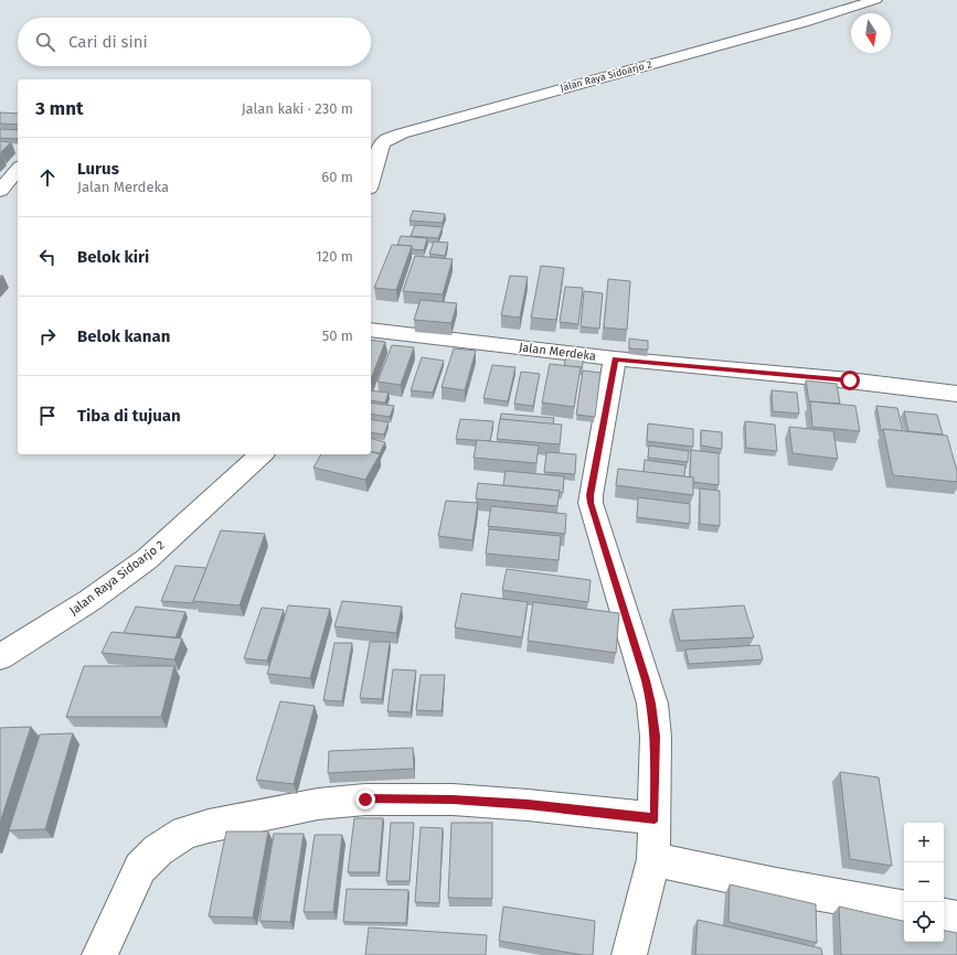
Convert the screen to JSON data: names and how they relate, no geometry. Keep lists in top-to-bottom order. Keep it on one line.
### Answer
{"streets":{"street":["Jalan Raya Sidoarjo 2","Jalan Merdeka"]},"north":"bottom","page":{"search":"Cari di sini","heading":["3 mnt","Jalan kaki · 230 m"],"list":[["Lurus","Jalan Merdeka","60 m"],["Belok kiri","120 m"],["Belok kanan","50 m"],"Tiba di tujuan"],"map_buttons":["+","−"]}}
